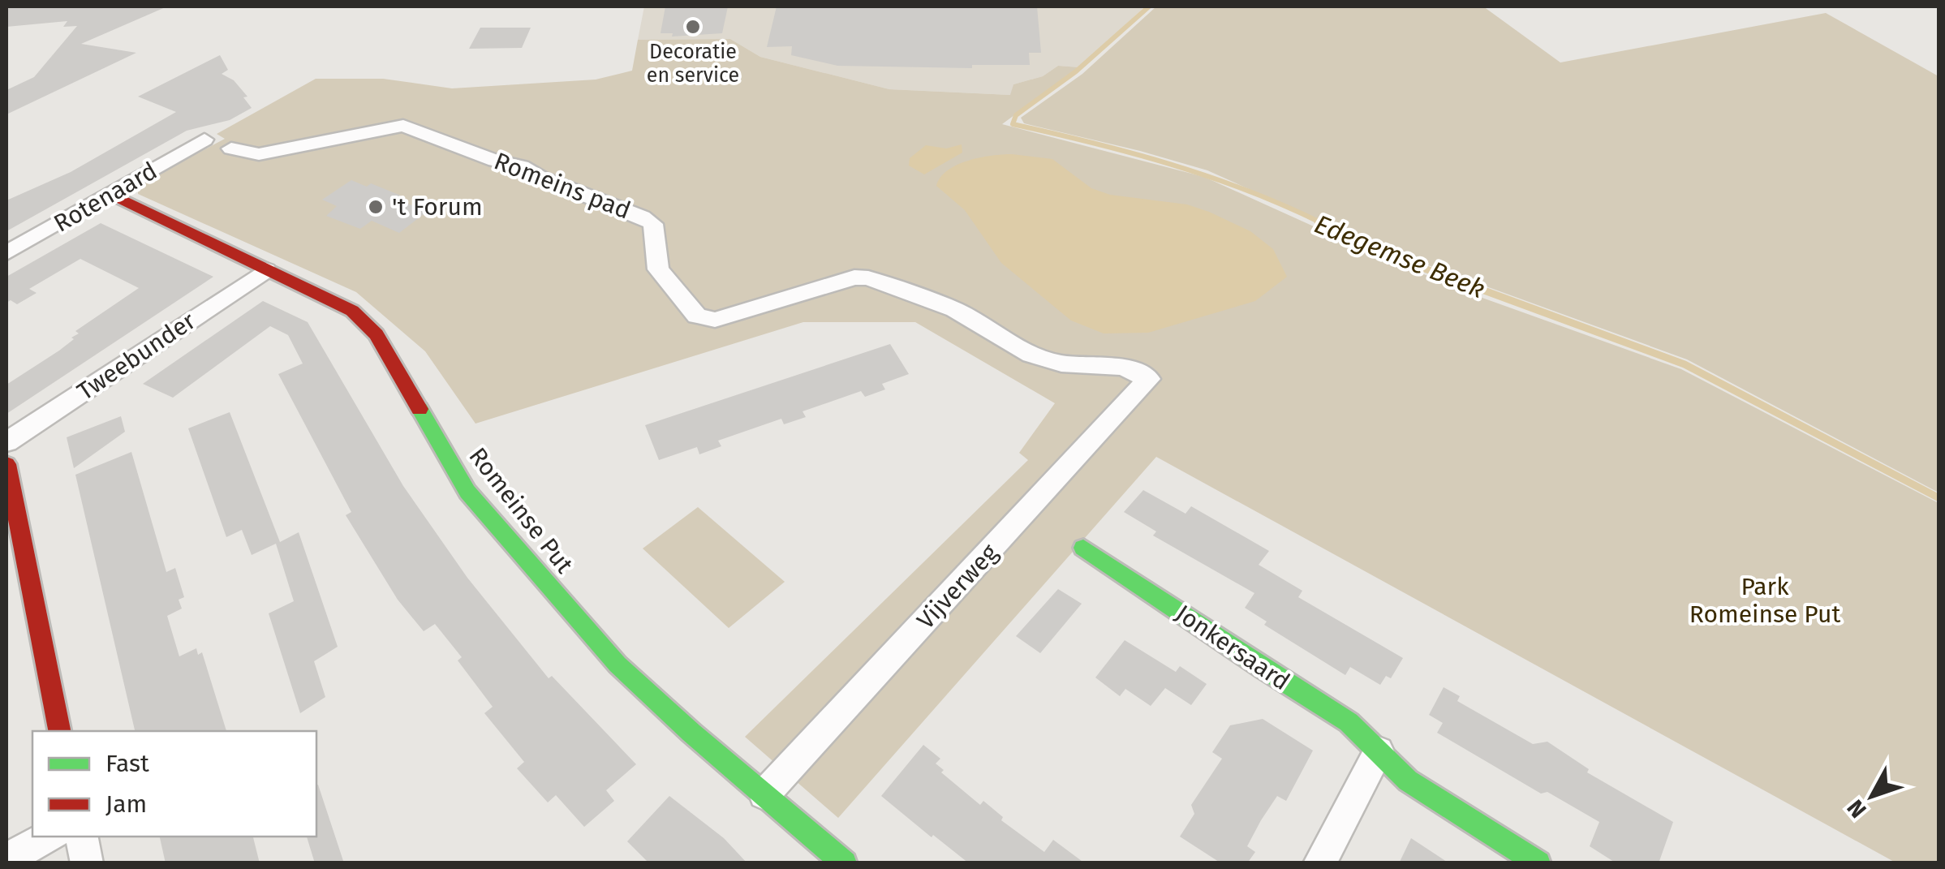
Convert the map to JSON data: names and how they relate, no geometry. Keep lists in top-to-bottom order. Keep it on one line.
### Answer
{"streets":{"street":["Romeins pad","Rotenaard","Tweebunder","Romeinse Put","Vijverweg","Jonkersaard"]},"crossings":[["Romeins pad","Vijverweg"],["Rotenaard","Romeinse Put"],["Tweebunder","Romeinse Put"],["Romeinse Put","Vijverweg"]],"water":["Edegemse Beek"],"parks":["Park Romeinse Put"],"places":["Decoratie en service","'t Forum"],"legend":["Fast","Jam"],"north":"bottom left"}
